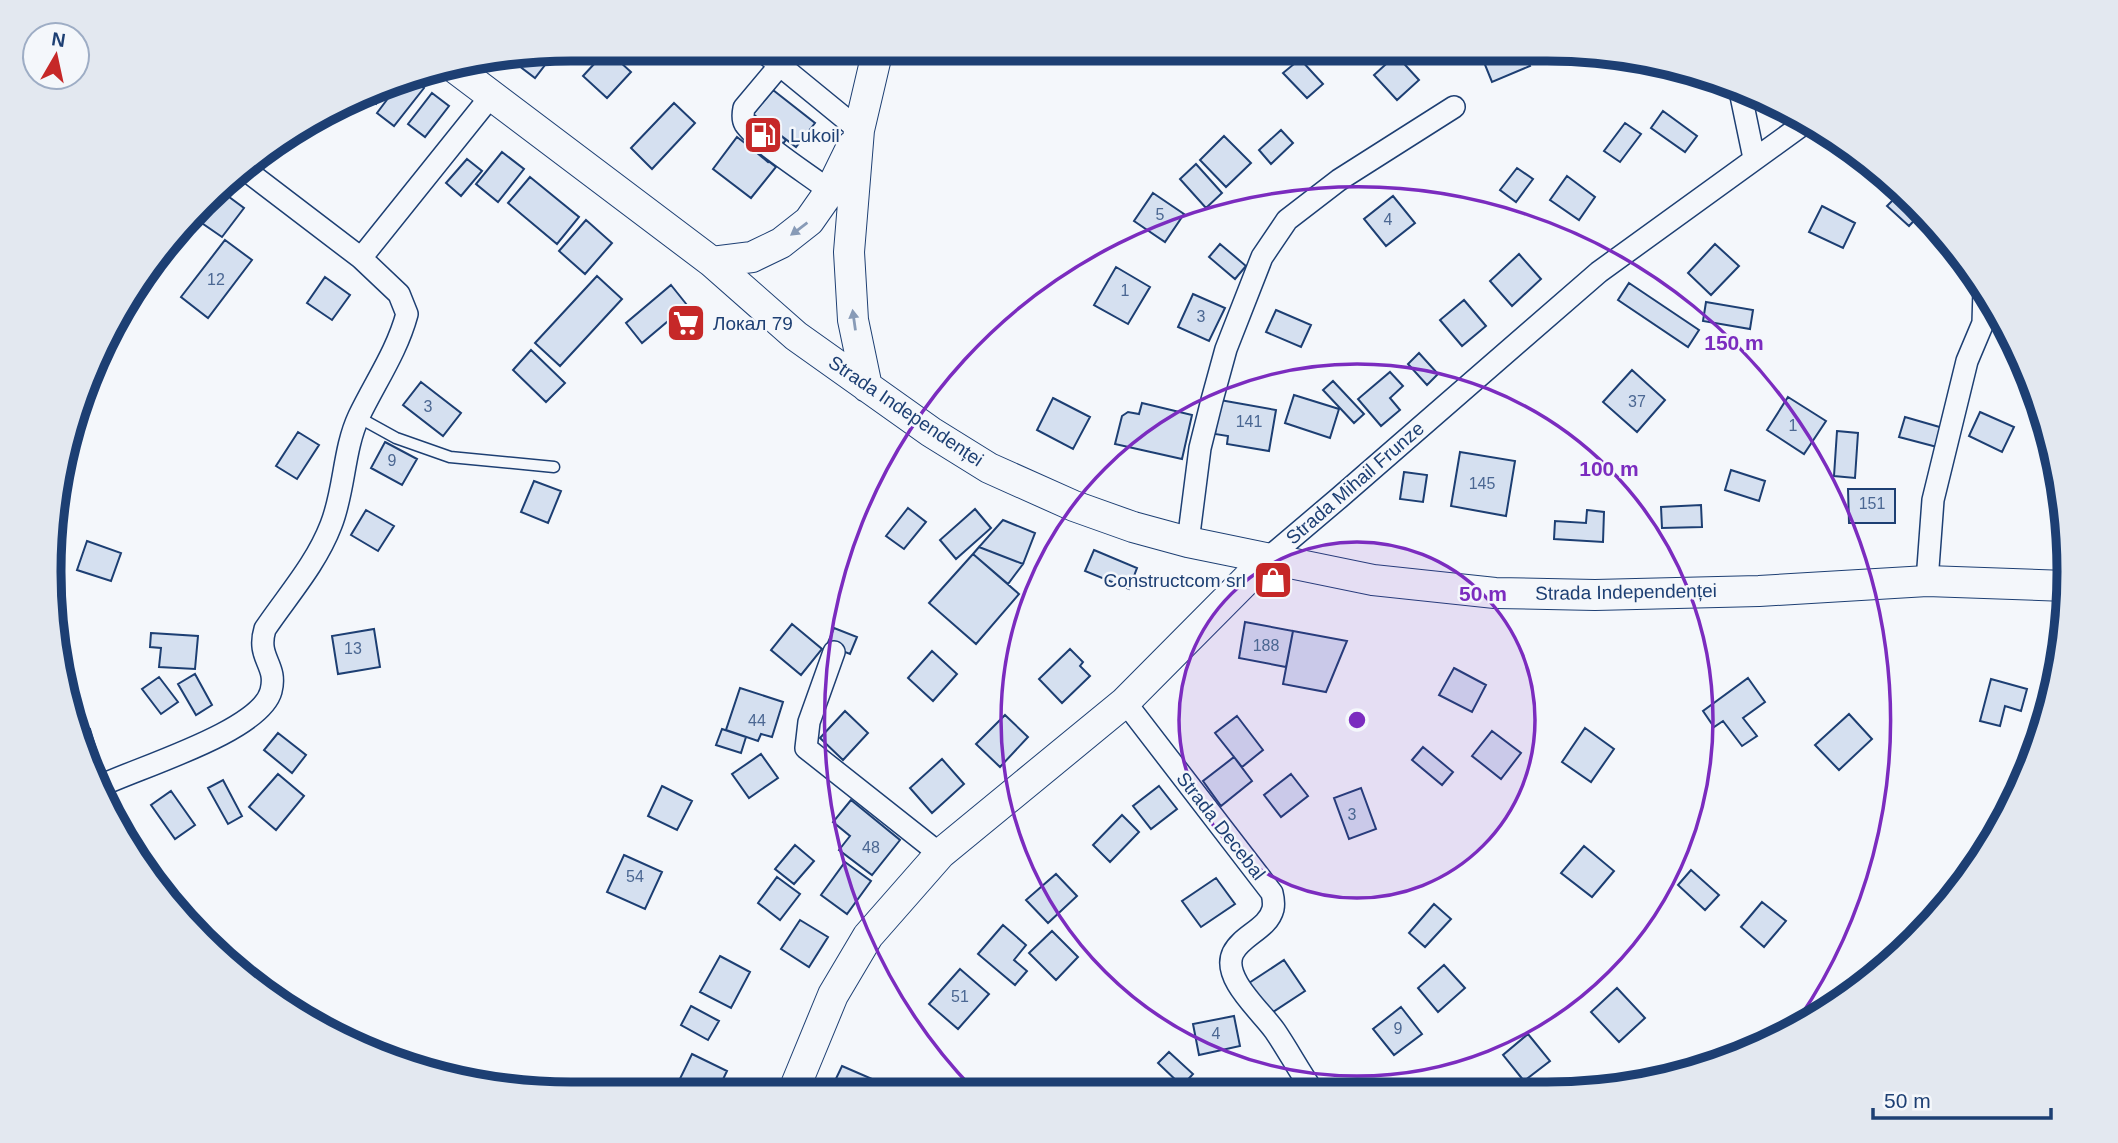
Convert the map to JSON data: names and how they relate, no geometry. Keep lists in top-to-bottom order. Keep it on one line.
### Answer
{"streets":{"main road":["Strada Independenței","Strada Mihail Frunze"],"street":["Strada Decebal"]},"crossings":[["Strada Independenței","Strada Mihail Frunze"],["Strada Mihail Frunze","Strada Decebal"]],"places":{"fuel station":["Lukoil"],"supermarket":["Локал 79"],"shop":["Constructcom srl"]},"house_numbers":["5","4","12","1","3","37","3","141","1","9","145","151","188","13","44","3","48","54","51","9","4"],"scale_bar":"50 m","north":"top","rings":["150 m","100 m","50 m"]}
